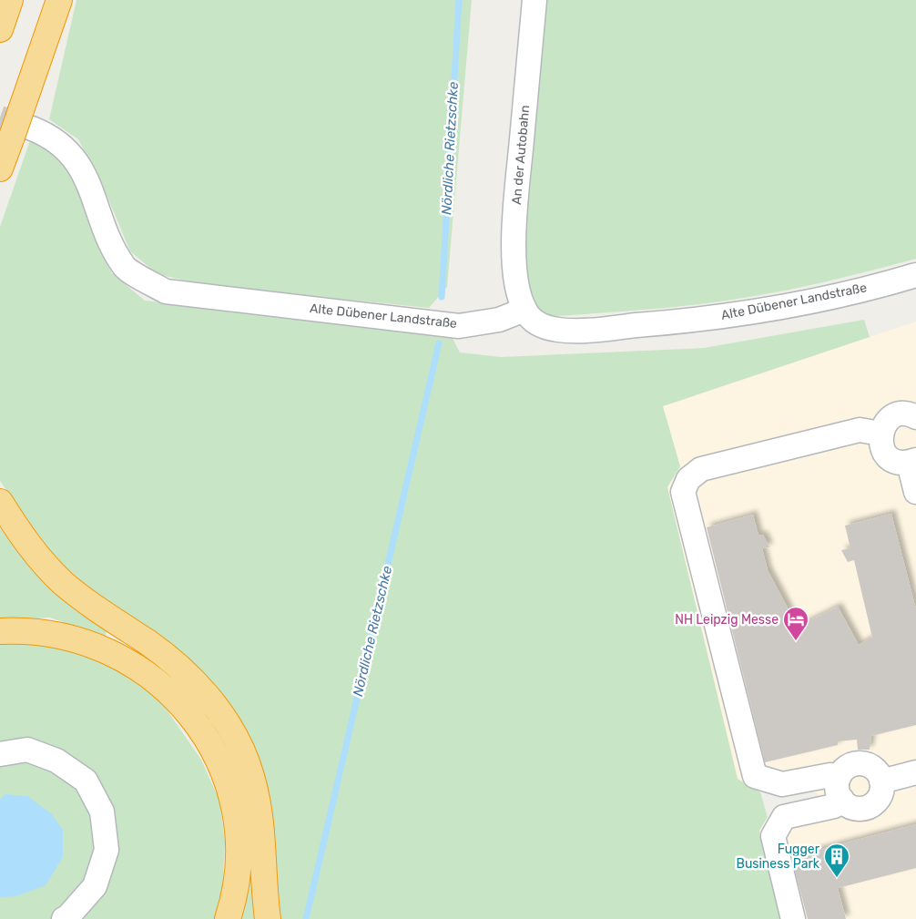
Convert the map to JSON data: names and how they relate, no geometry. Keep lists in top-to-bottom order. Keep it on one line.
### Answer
{"streets":{"street":["An der Autobahn","Alte Dübener Landstraße"]},"crossings":[["An der Autobahn","Alte Dübener Landstraße"]],"water":["Nördliche Rietzschke"],"places":{"hotel":["NH Leipzig Messe"],"building":["Fugger Business Park"]}}
